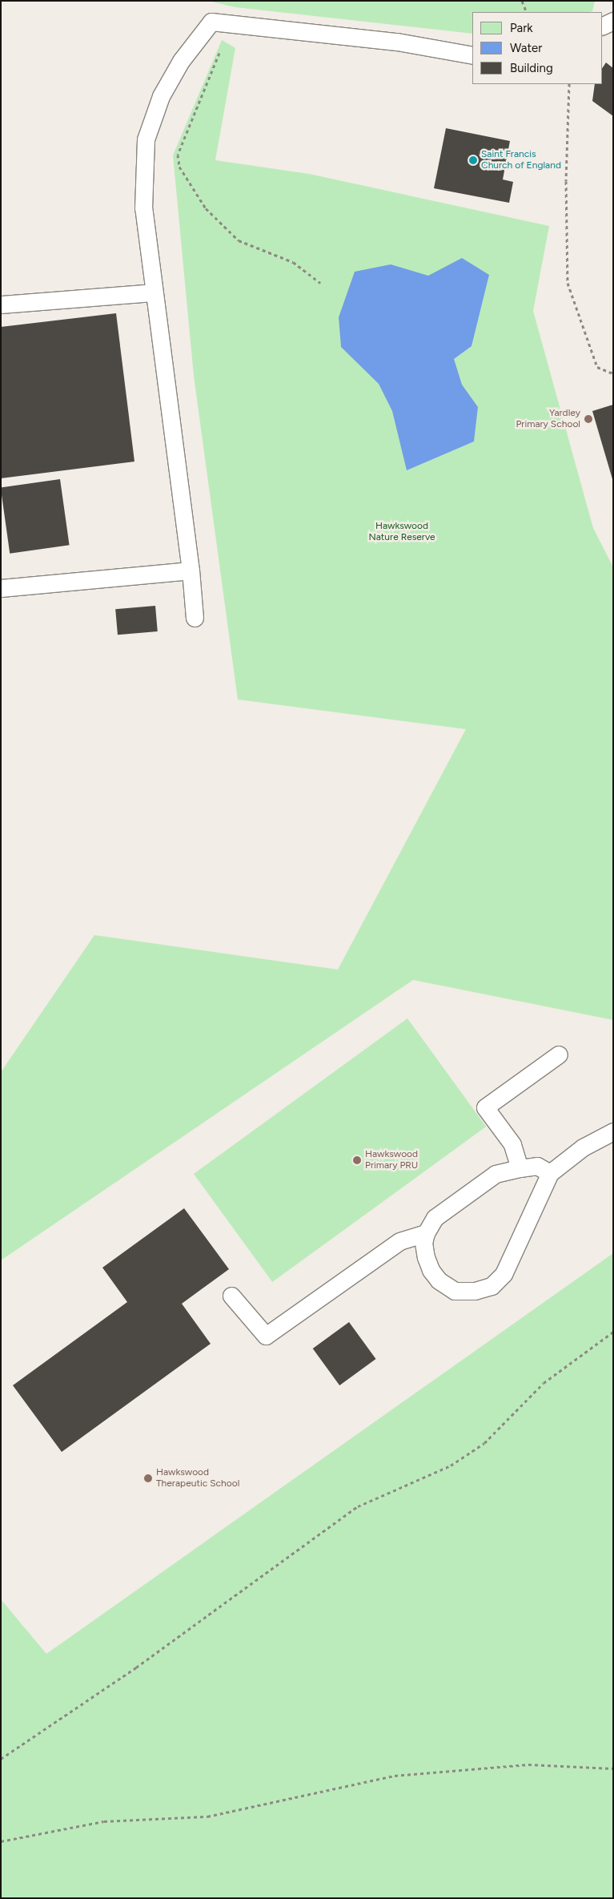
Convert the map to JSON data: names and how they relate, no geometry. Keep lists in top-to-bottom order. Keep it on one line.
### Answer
{"parks":["Hawkswood Nature Reserve"],"places":["Saint Francis Church of England","Yardley Primary School","Hawkswood Primary PRU","Hawkswood Therapeutic School"],"legend":["Park","Water","Building"]}
